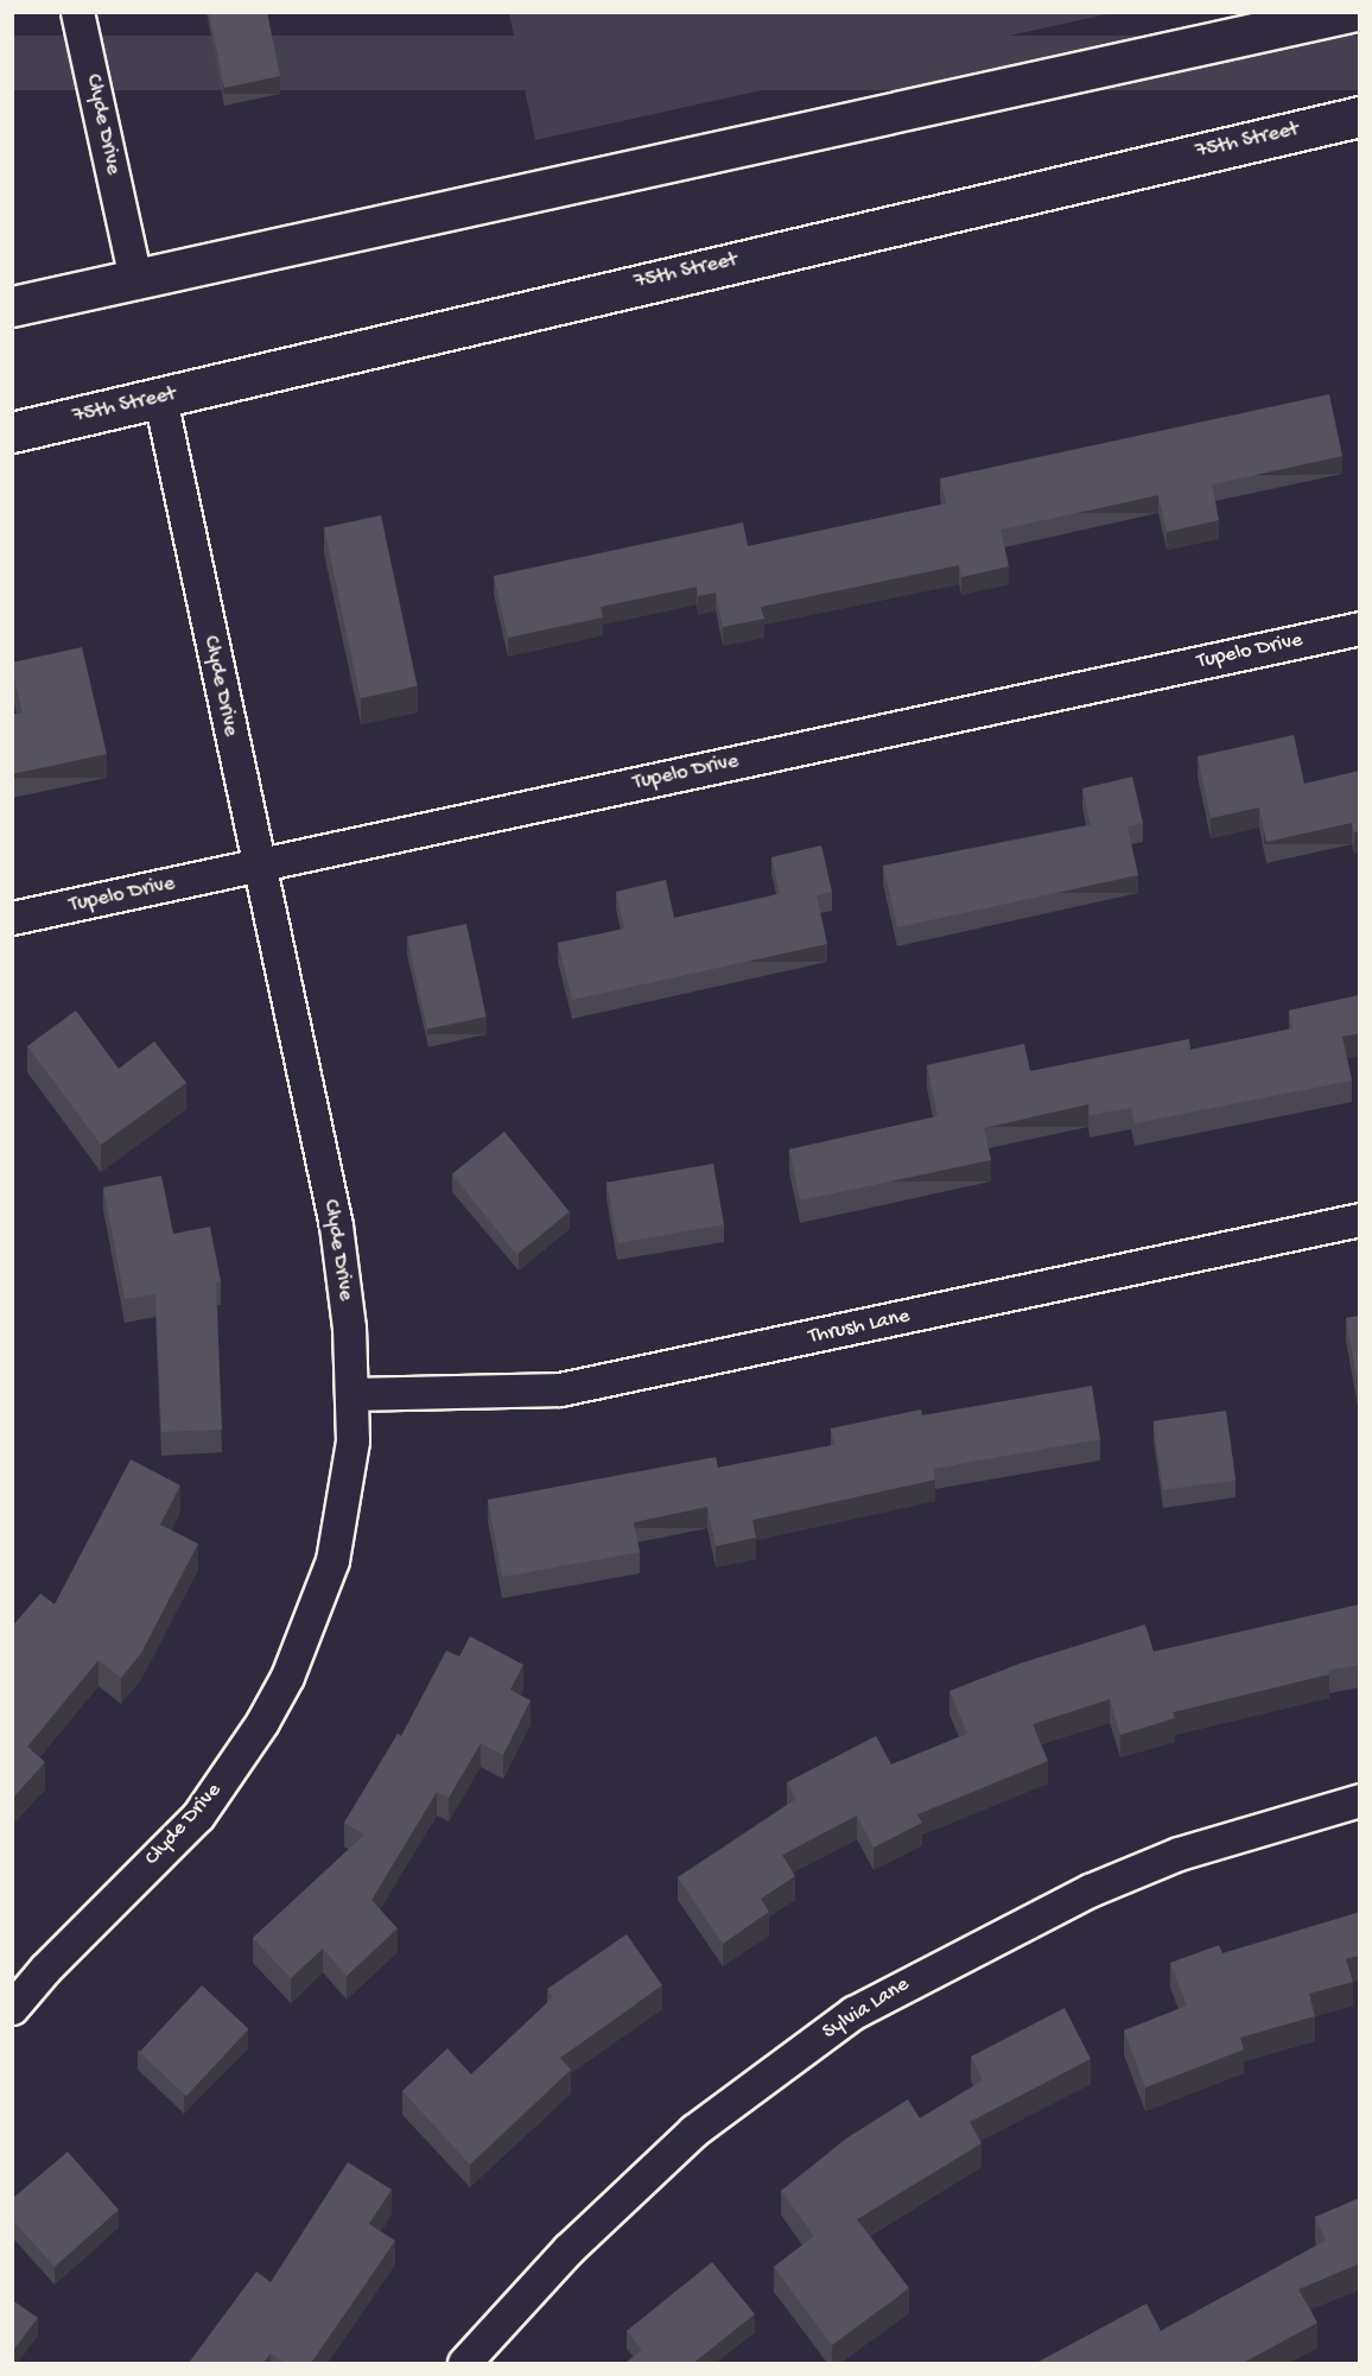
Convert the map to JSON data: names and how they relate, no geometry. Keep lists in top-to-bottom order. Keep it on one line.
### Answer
{"streets":{"main road":["75th Street"],"street":["Clyde Drive","Tupelo Drive","Thrush Lane","Sylvia Lane"]},"crossings":[["Clyde Drive","75th Street"],["Clyde Drive","Tupelo Drive"],["Clyde Drive","Thrush Lane"]]}
